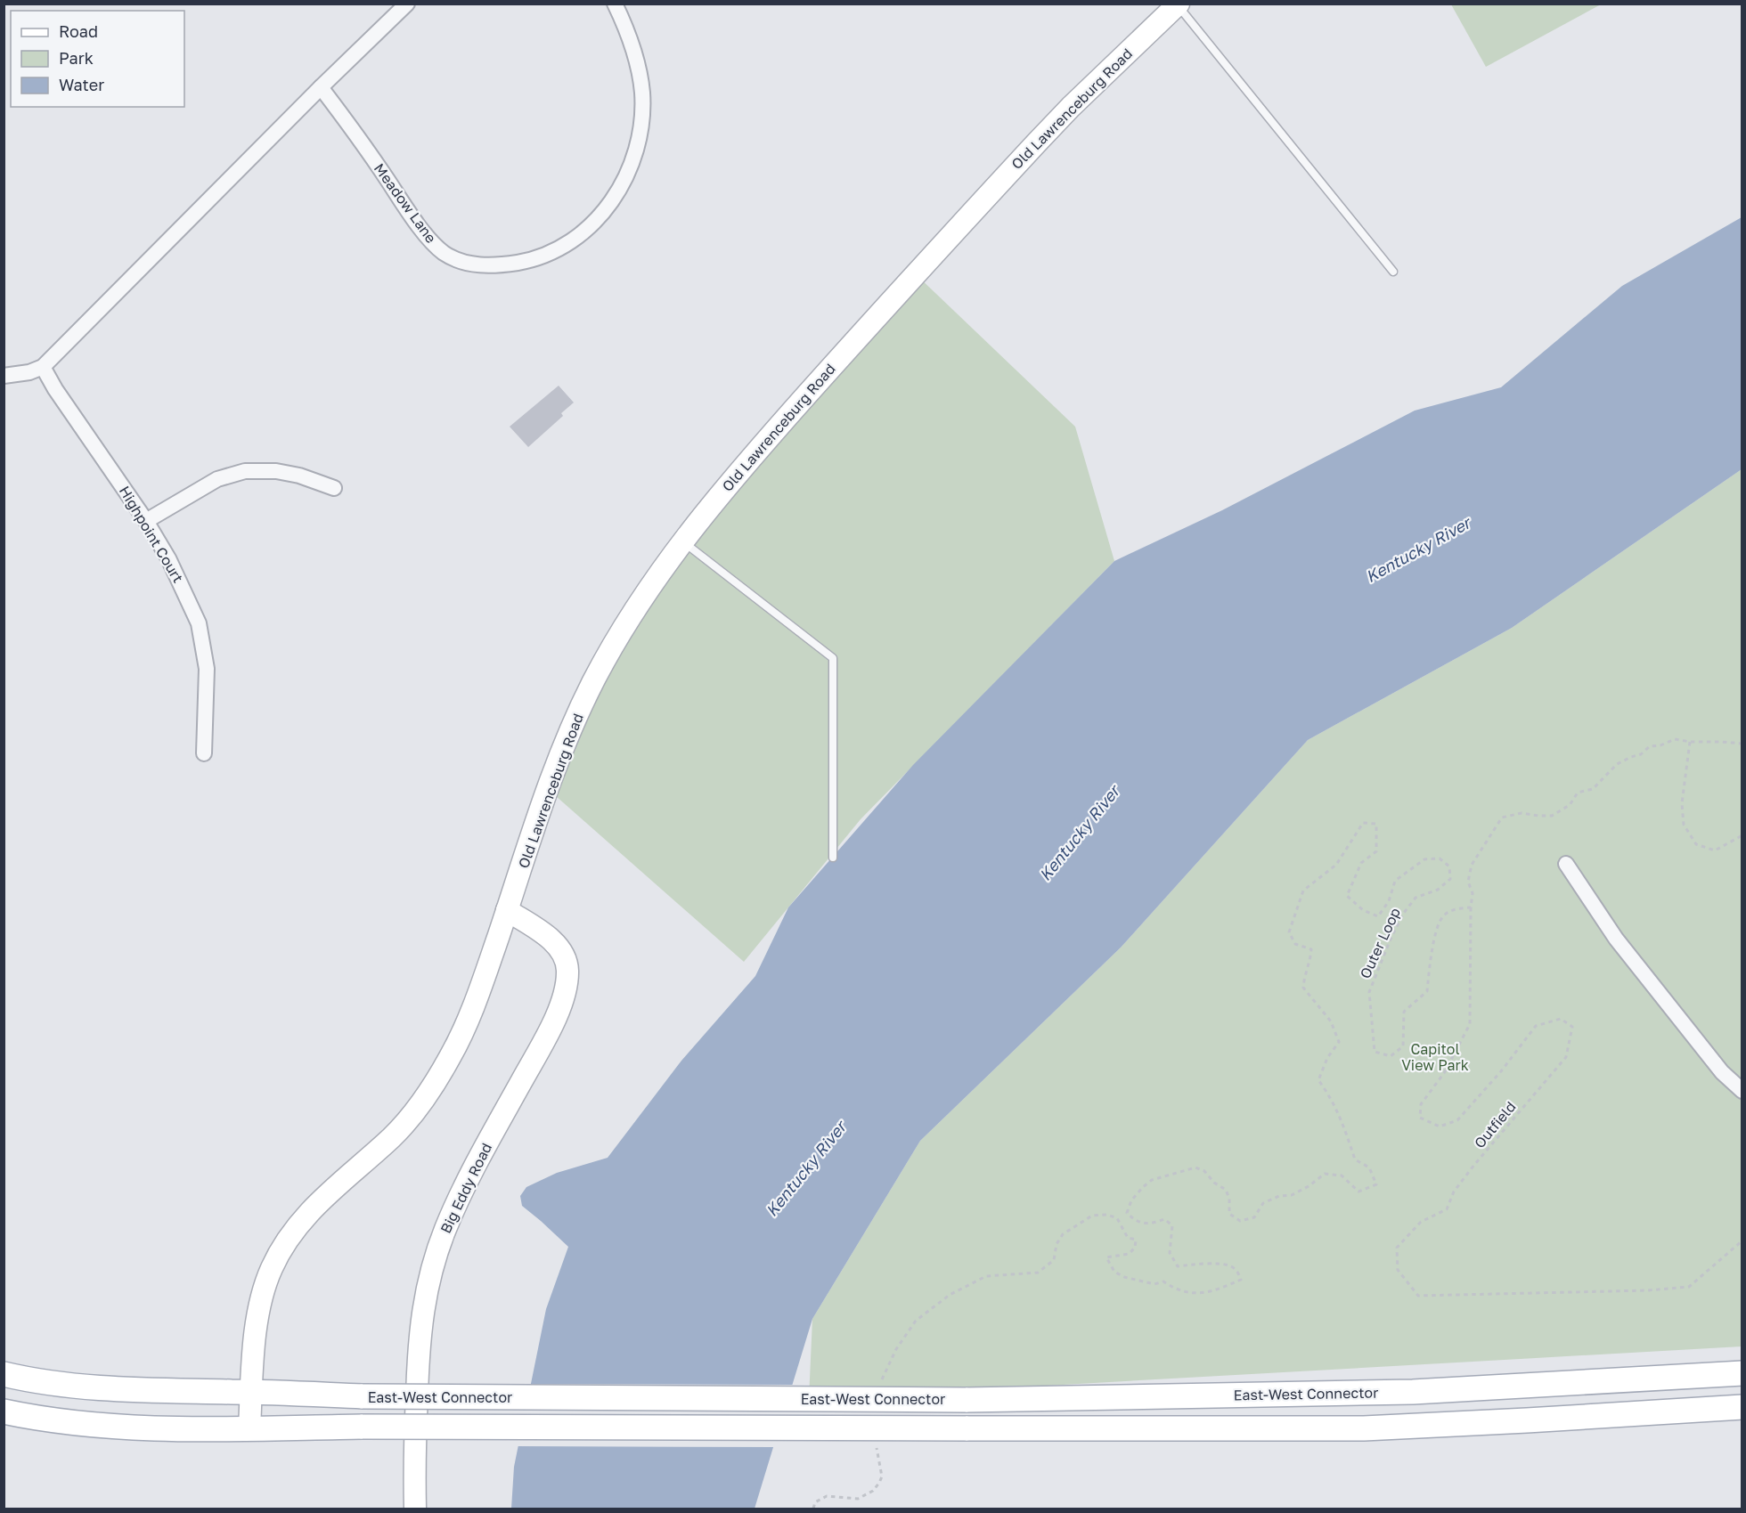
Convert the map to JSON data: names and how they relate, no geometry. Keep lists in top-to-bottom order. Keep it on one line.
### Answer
{"streets":{"main road":["Old Lawrenceburg Road","Big Eddy Road","East-West Connector"],"street":["Meadow Lane","Highpoint Court"],"path":["Outer Loop","Outfield"]},"crossings":[["Old Lawrenceburg Road","Big Eddy Road"],["Old Lawrenceburg Road","East-West Connector"],["Outer Loop","Outfield"]],"water":["Kentucky River"],"parks":["Capitol View Park"],"legend":["Road","Park","Water"]}
